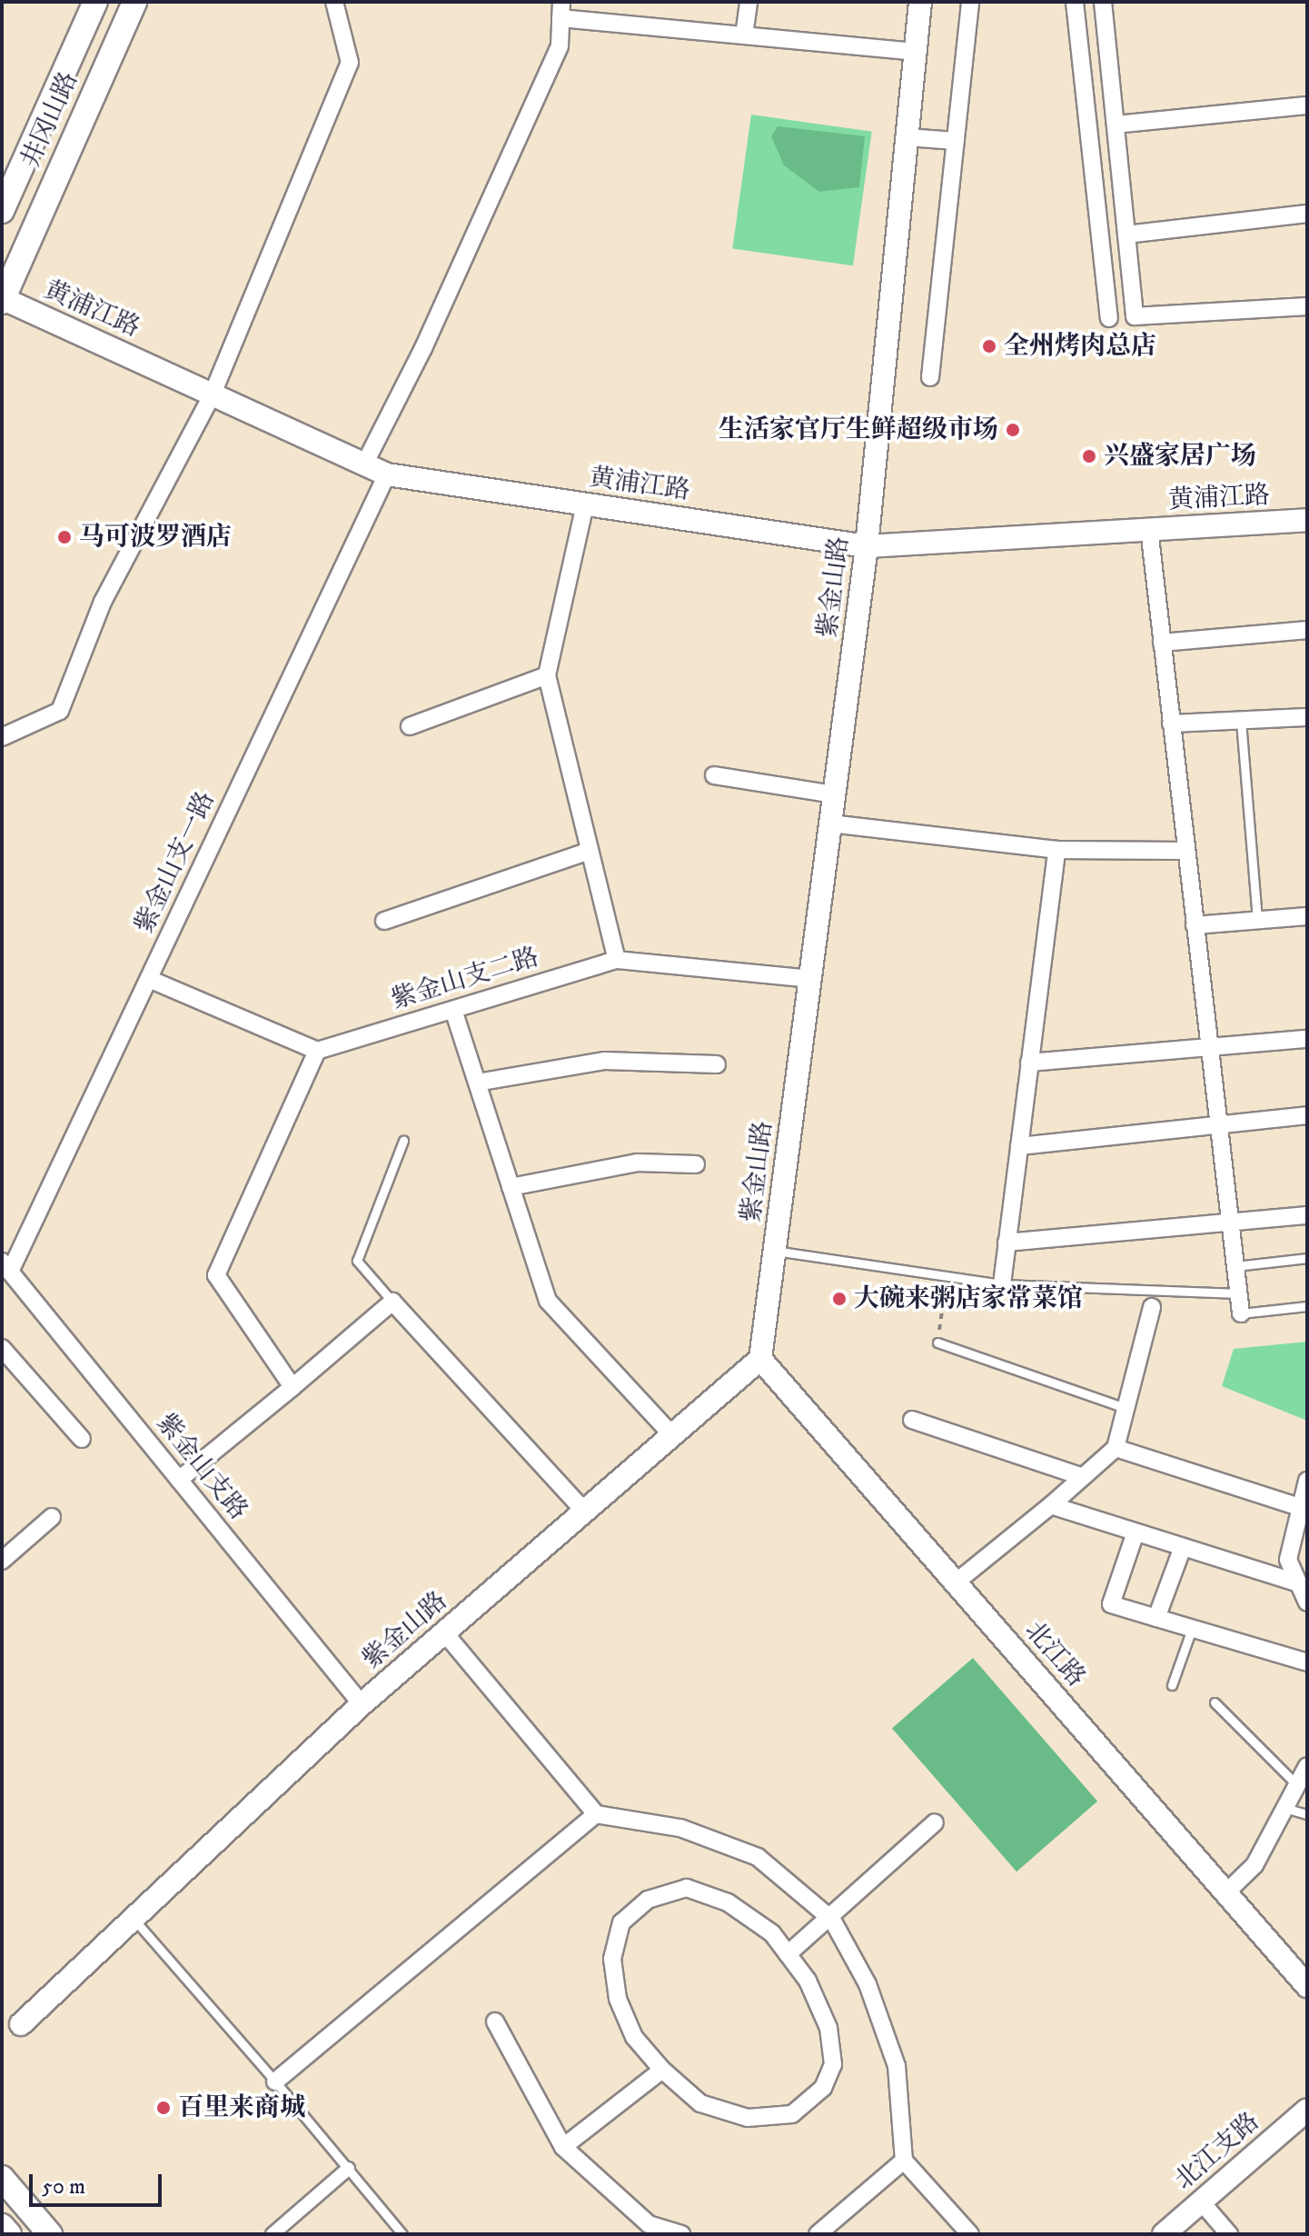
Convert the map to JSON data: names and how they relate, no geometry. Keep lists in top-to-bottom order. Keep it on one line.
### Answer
{"streets":{"main road":["井冈山路"],"street":["黄浦江路","紫金山路","紫金山支一路","紫金山支二路","紫金山支路","北江路","北江支路"]},"crossings":[["井冈山路","黄浦江路"],["黄浦江路","紫金山路"],["黄浦江路","紫金山支一路"],["紫金山路","紫金山支二路"],["紫金山路","紫金山支路"],["紫金山路","北江路"],["紫金山支一路","紫金山支路"]],"places":["全州烤肉总店","生活家官厅生鲜超级市场","兴盛家居广场","马可波罗酒店","大碗来粥店家常菜馆","百里来商城"],"scale_bar":"50 m"}
